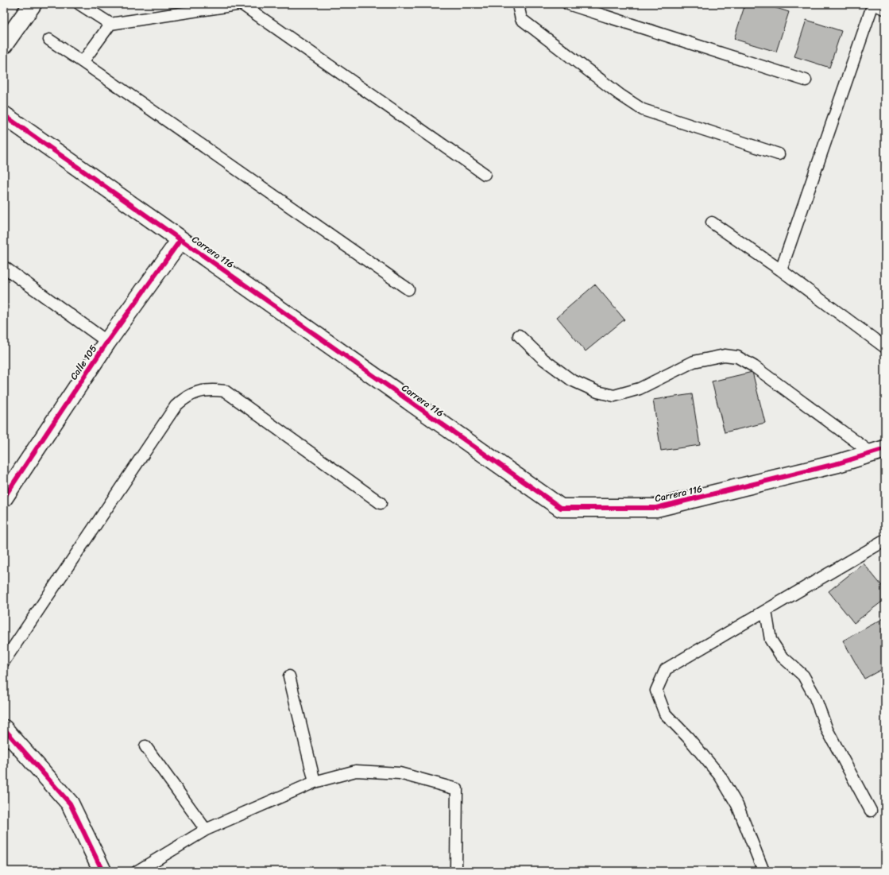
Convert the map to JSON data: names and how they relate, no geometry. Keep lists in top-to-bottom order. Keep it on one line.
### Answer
{"streets":{"street":["Carrera 116","Calle 105"]},"crossings":[["Carrera 116","Calle 105"]]}
